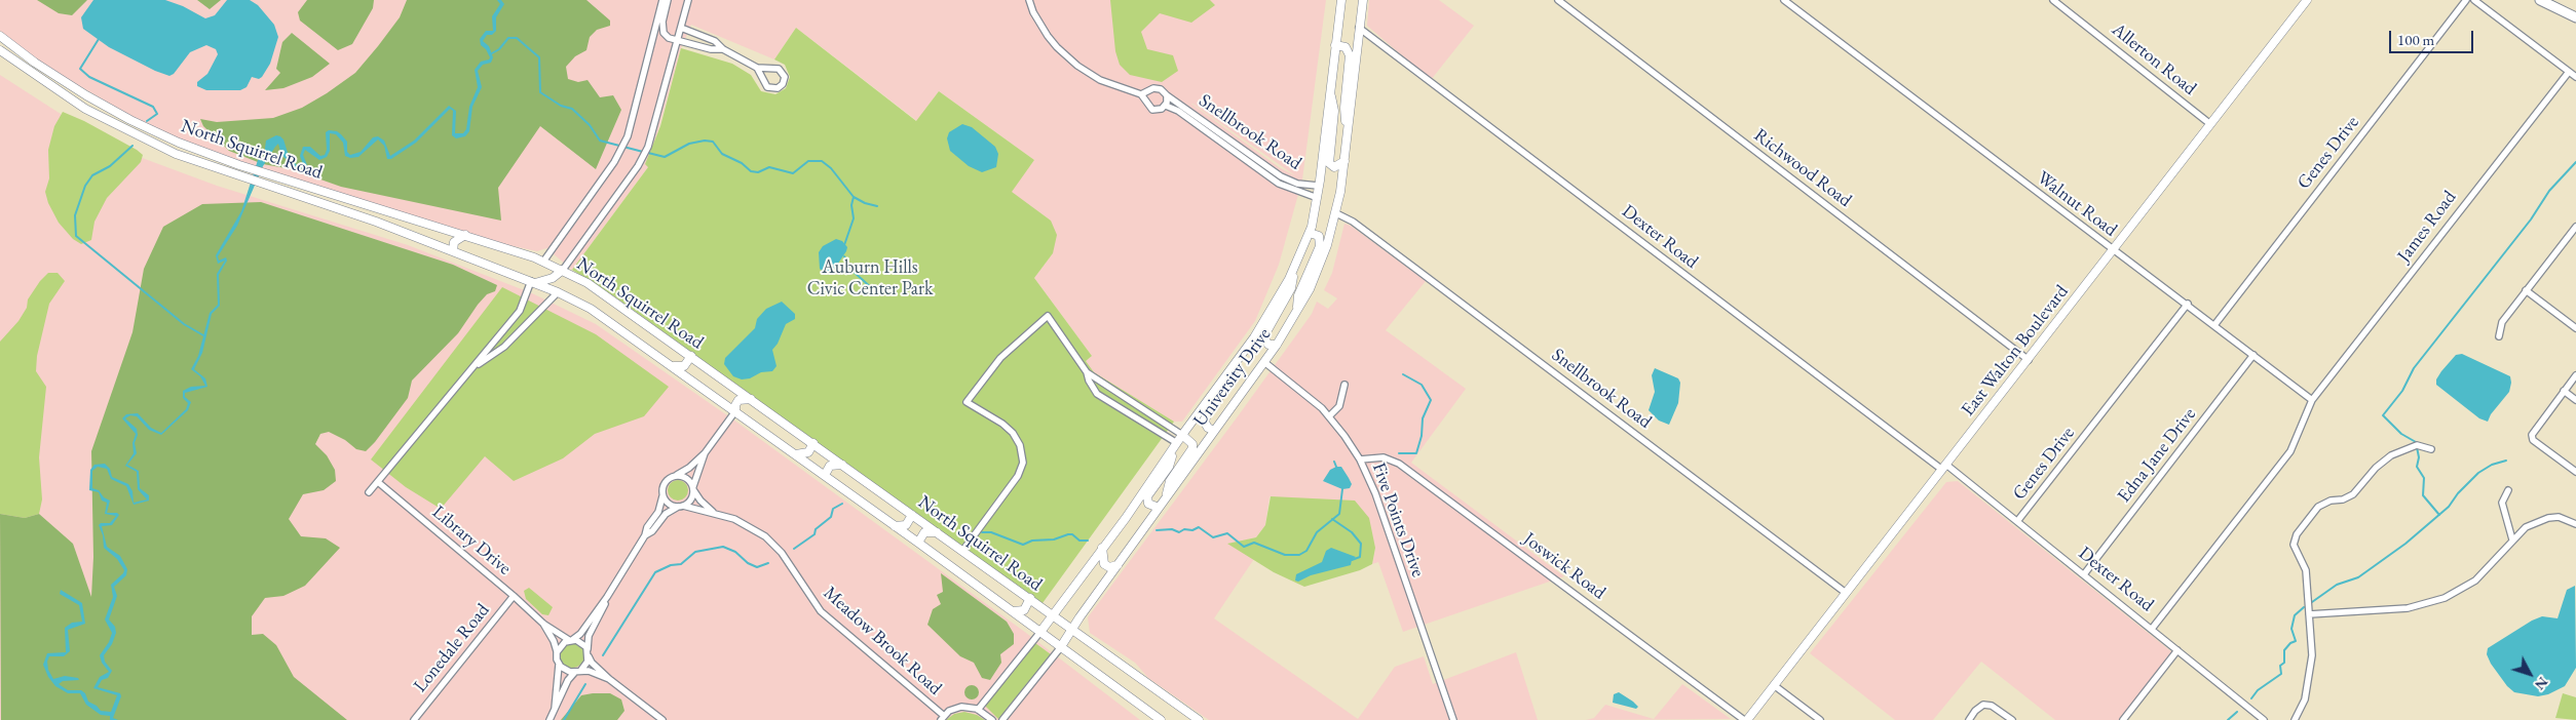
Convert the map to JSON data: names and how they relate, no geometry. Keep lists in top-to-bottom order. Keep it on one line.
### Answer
{"streets":{"main road":["North Squirrel Road","East Walton Boulevard","University Drive"],"street":["Allerton Road","Snellbrook Road","Genes Drive","Richwood Road","Walnut Road","James Road","Dexter Road","Edna Jane Drive","Five Points Drive","Library Drive","Joswick Road","Meadow Brook Road","Lonedale Road"]},"crossings":[["Allerton Road","East Walton Boulevard"],["Snellbrook Road","East Walton Boulevard"],["Snellbrook Road","University Drive"],["North Squirrel Road","University Drive"],["Genes Drive","Walnut Road"],["Genes Drive","Dexter Road"],["Richwood Road","East Walton Boulevard"],["Walnut Road","James Road"],["Walnut Road","East Walton Boulevard"],["Walnut Road","Edna Jane Drive"],["Dexter Road","East Walton Boulevard"],["Dexter Road","University Drive"],["Dexter Road","Edna Jane Drive"],["East Walton Boulevard","Joswick Road"],["University Drive","Five Points Drive"],["Five Points Drive","Joswick Road"],["Library Drive","Lonedale Road"]],"parks":["Auburn Hills Civic Center Park"],"scale_bar":"100 m","north":"bottom right"}
